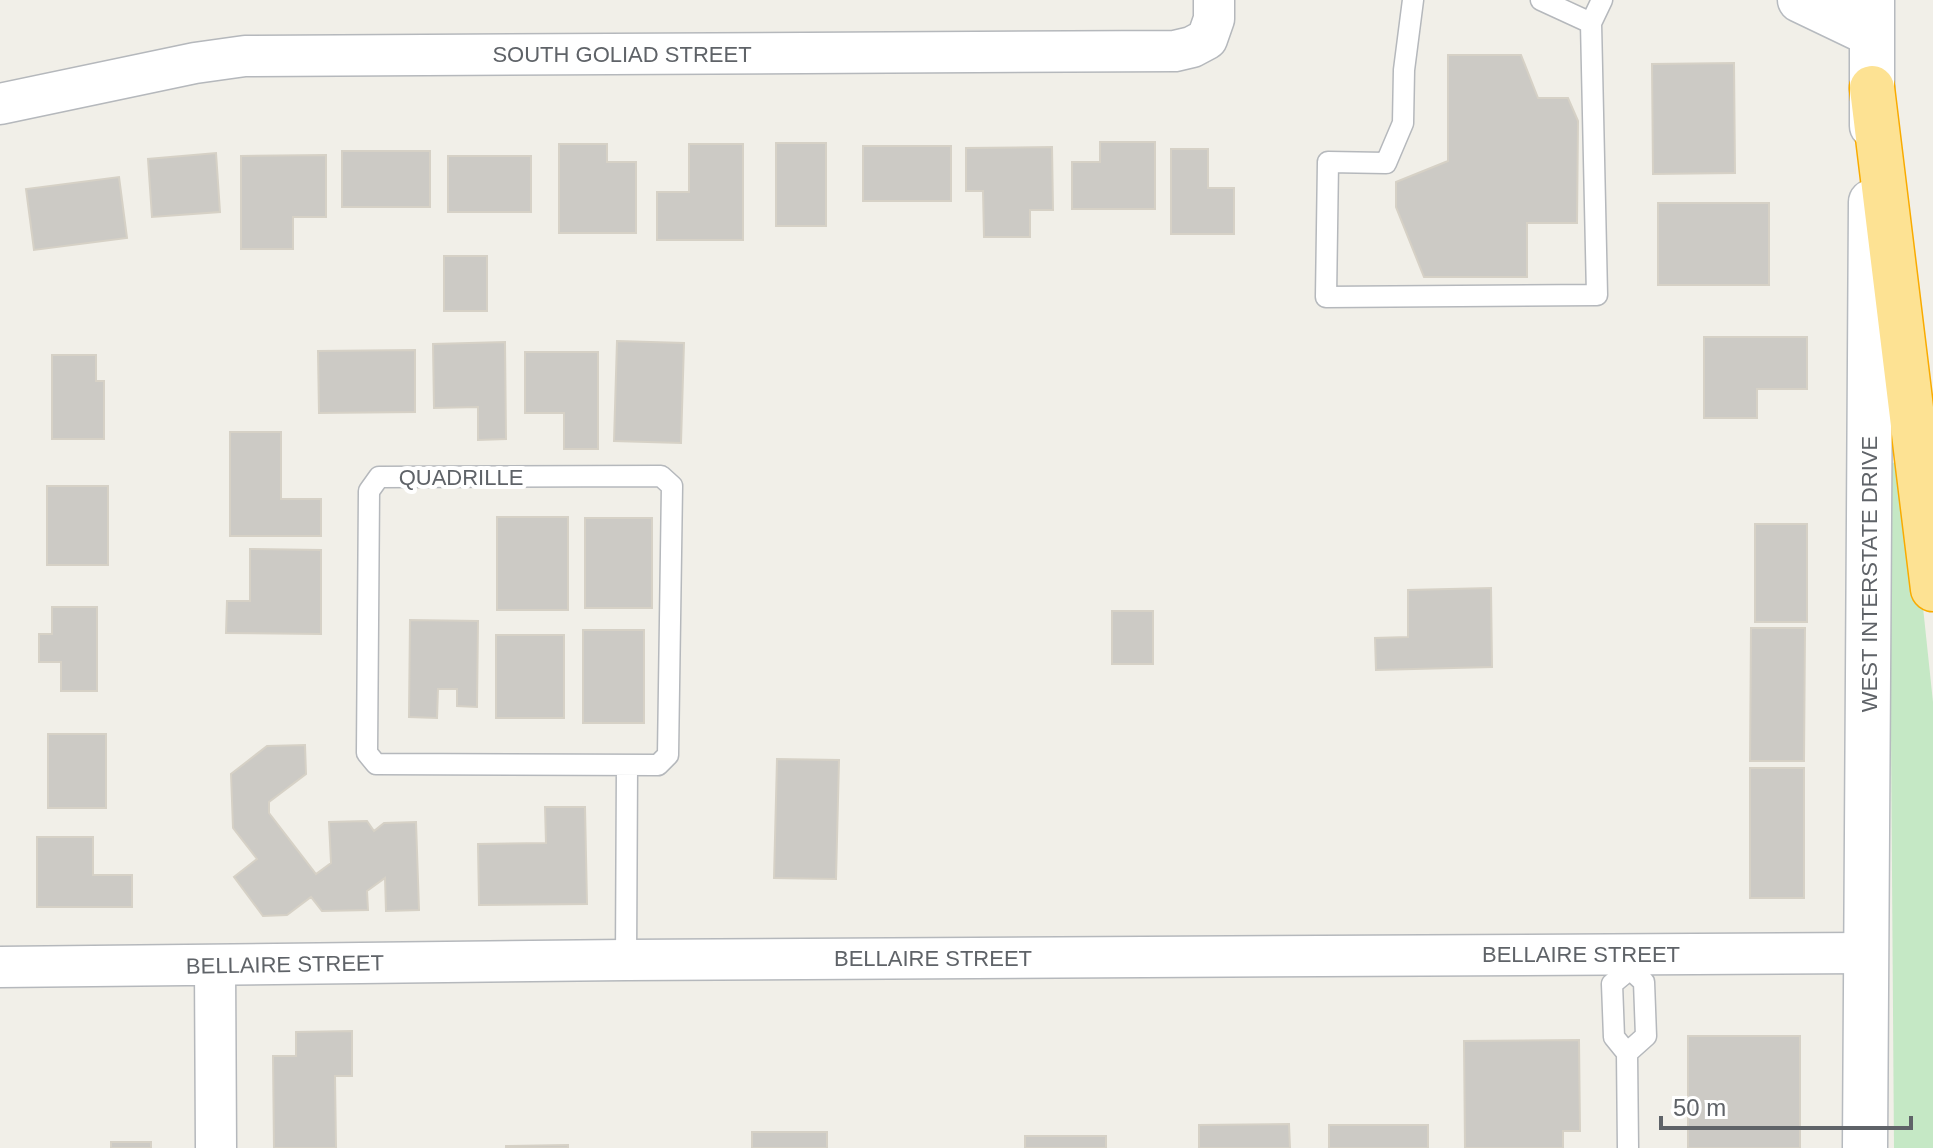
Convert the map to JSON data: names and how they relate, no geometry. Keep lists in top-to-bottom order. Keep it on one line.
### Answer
{"streets":{"main road":["WEST INTERSTATE DRIVE"],"street":["SOUTH GOLIAD STREET","BELLAIRE STREET"],"lane":["QUADRILLE"]},"crossings":[["WEST INTERSTATE DRIVE","BELLAIRE STREET"]],"scale_bar":"50 m"}
